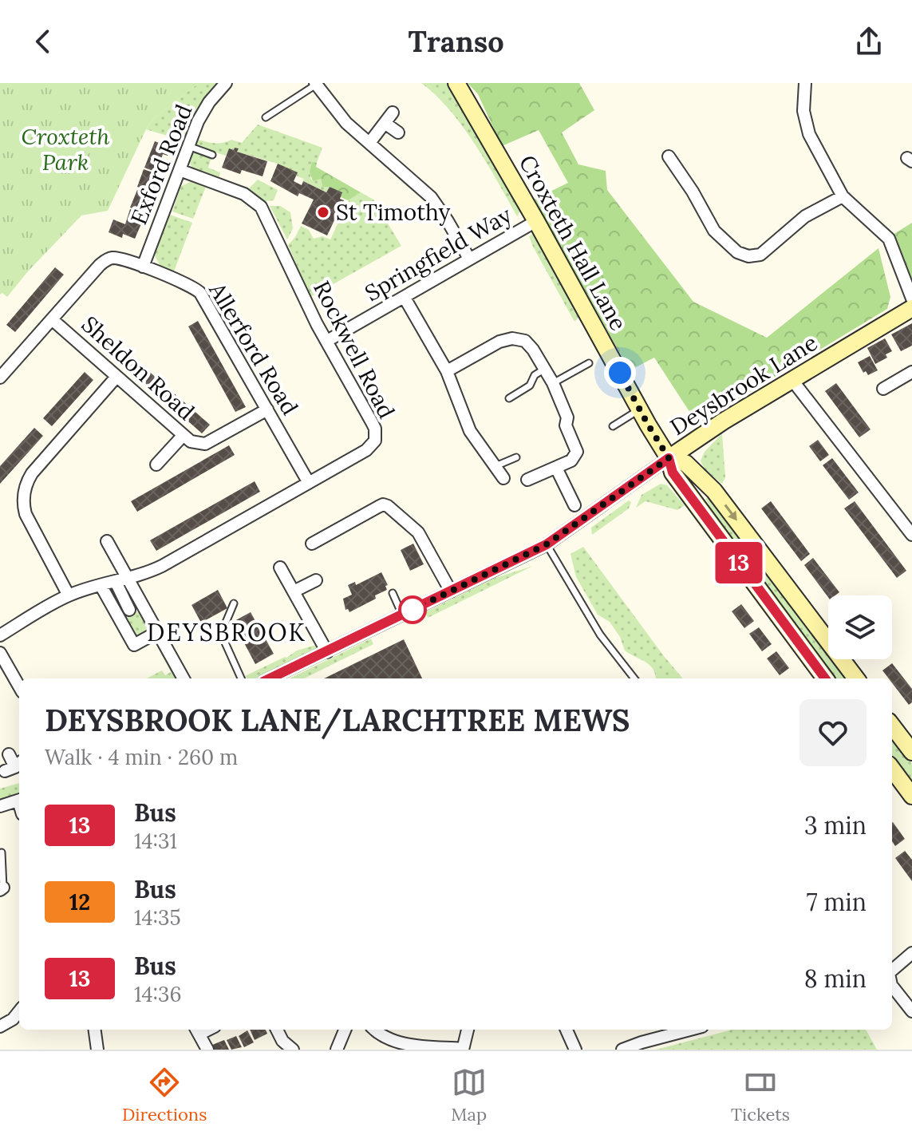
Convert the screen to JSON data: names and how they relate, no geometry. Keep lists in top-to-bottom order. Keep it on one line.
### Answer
{"streets":{"street":["Exford Road","Croxteth Hall Lane","Springfield Way","Allerford Road","Rockwell Road","Sheldon Road","Deysbrook Lane"]},"crossings":[["Exford Road","Allerford Road"],["Exford Road","Rockwell Road"],["Croxteth Hall Lane","Springfield Way"],["Croxteth Hall Lane","Deysbrook Lane"],["Springfield Way","Rockwell Road"],["Allerford Road","Rockwell Road"],["Allerford Road","Sheldon Road"]],"districts":["DEYSBROOK"],"parks":["Croxteth Park"],"places":["St Timothy"],"lines":["bus line 13"],"page":{"header":"Transo","on_map":"13","heading":["DEYSBROOK LANE/LARCHTREE MEWS","Walk · 4 min · 260 m"],"list":[{"mark":"13","name":"Bus","note":"14:31","value":"3 min"},{"mark":"12","name":"Bus","note":"14:35","value":"7 min"},{"mark":"13","name":"Bus","note":"14:36","value":"8 min"}],"tabs":["Directions","Map","Tickets"]}}
